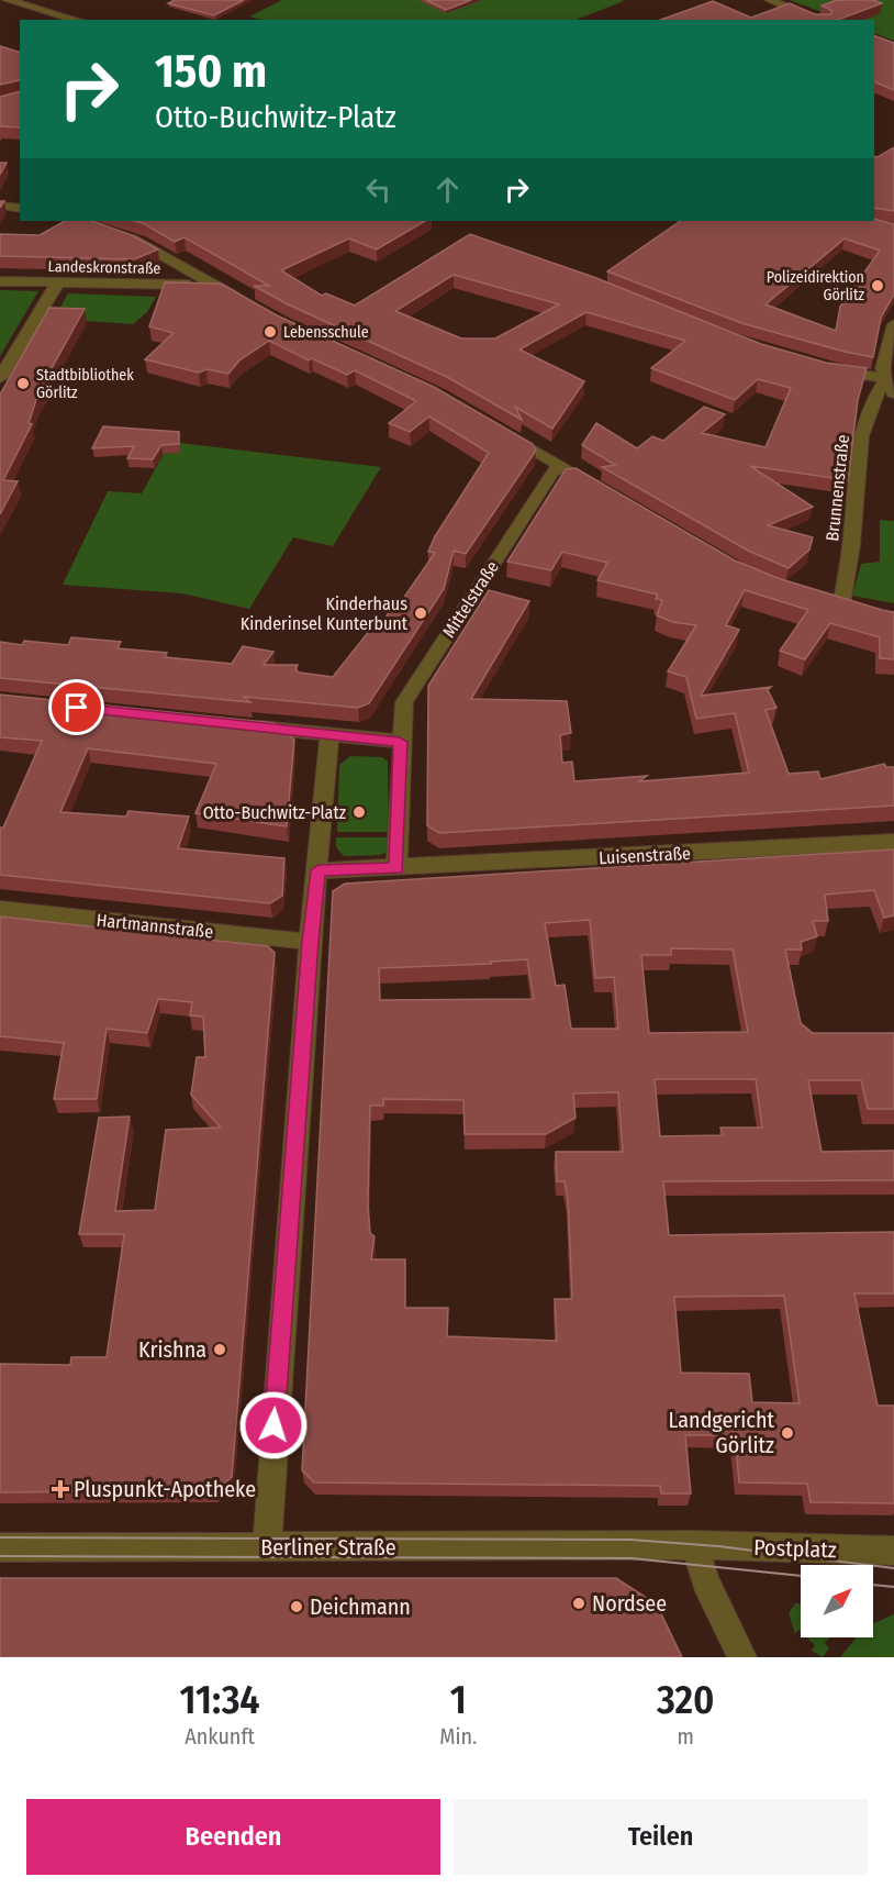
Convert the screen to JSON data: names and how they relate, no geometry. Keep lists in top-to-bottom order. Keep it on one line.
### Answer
{"streets":{"street":["Landeskronstraße","Brunnenstraße","Mittelstraße","Luisenstraße","Hartmannstraße","Berliner Straße","Postplatz"]},"crossings":[["Berliner Straße","Postplatz"]],"places":{"other":["Polizeidirektion Görlitz","Lebensschule","Stadtbibliothek Görlitz","Kinderhaus Kinderinsel Kunterbunt","Otto-Buchwitz-Platz","Krishna","Landgericht Görlitz","Nordsee","Deichmann"],"health":["Pluspunkt-Apotheke"]},"north":"top right","page":{"turn":["150 m","Otto-Buchwitz-Platz"],"eta":["11:34","Ankunft","1","Min.","320","m"],"buttons":["Beenden","Teilen"]}}
